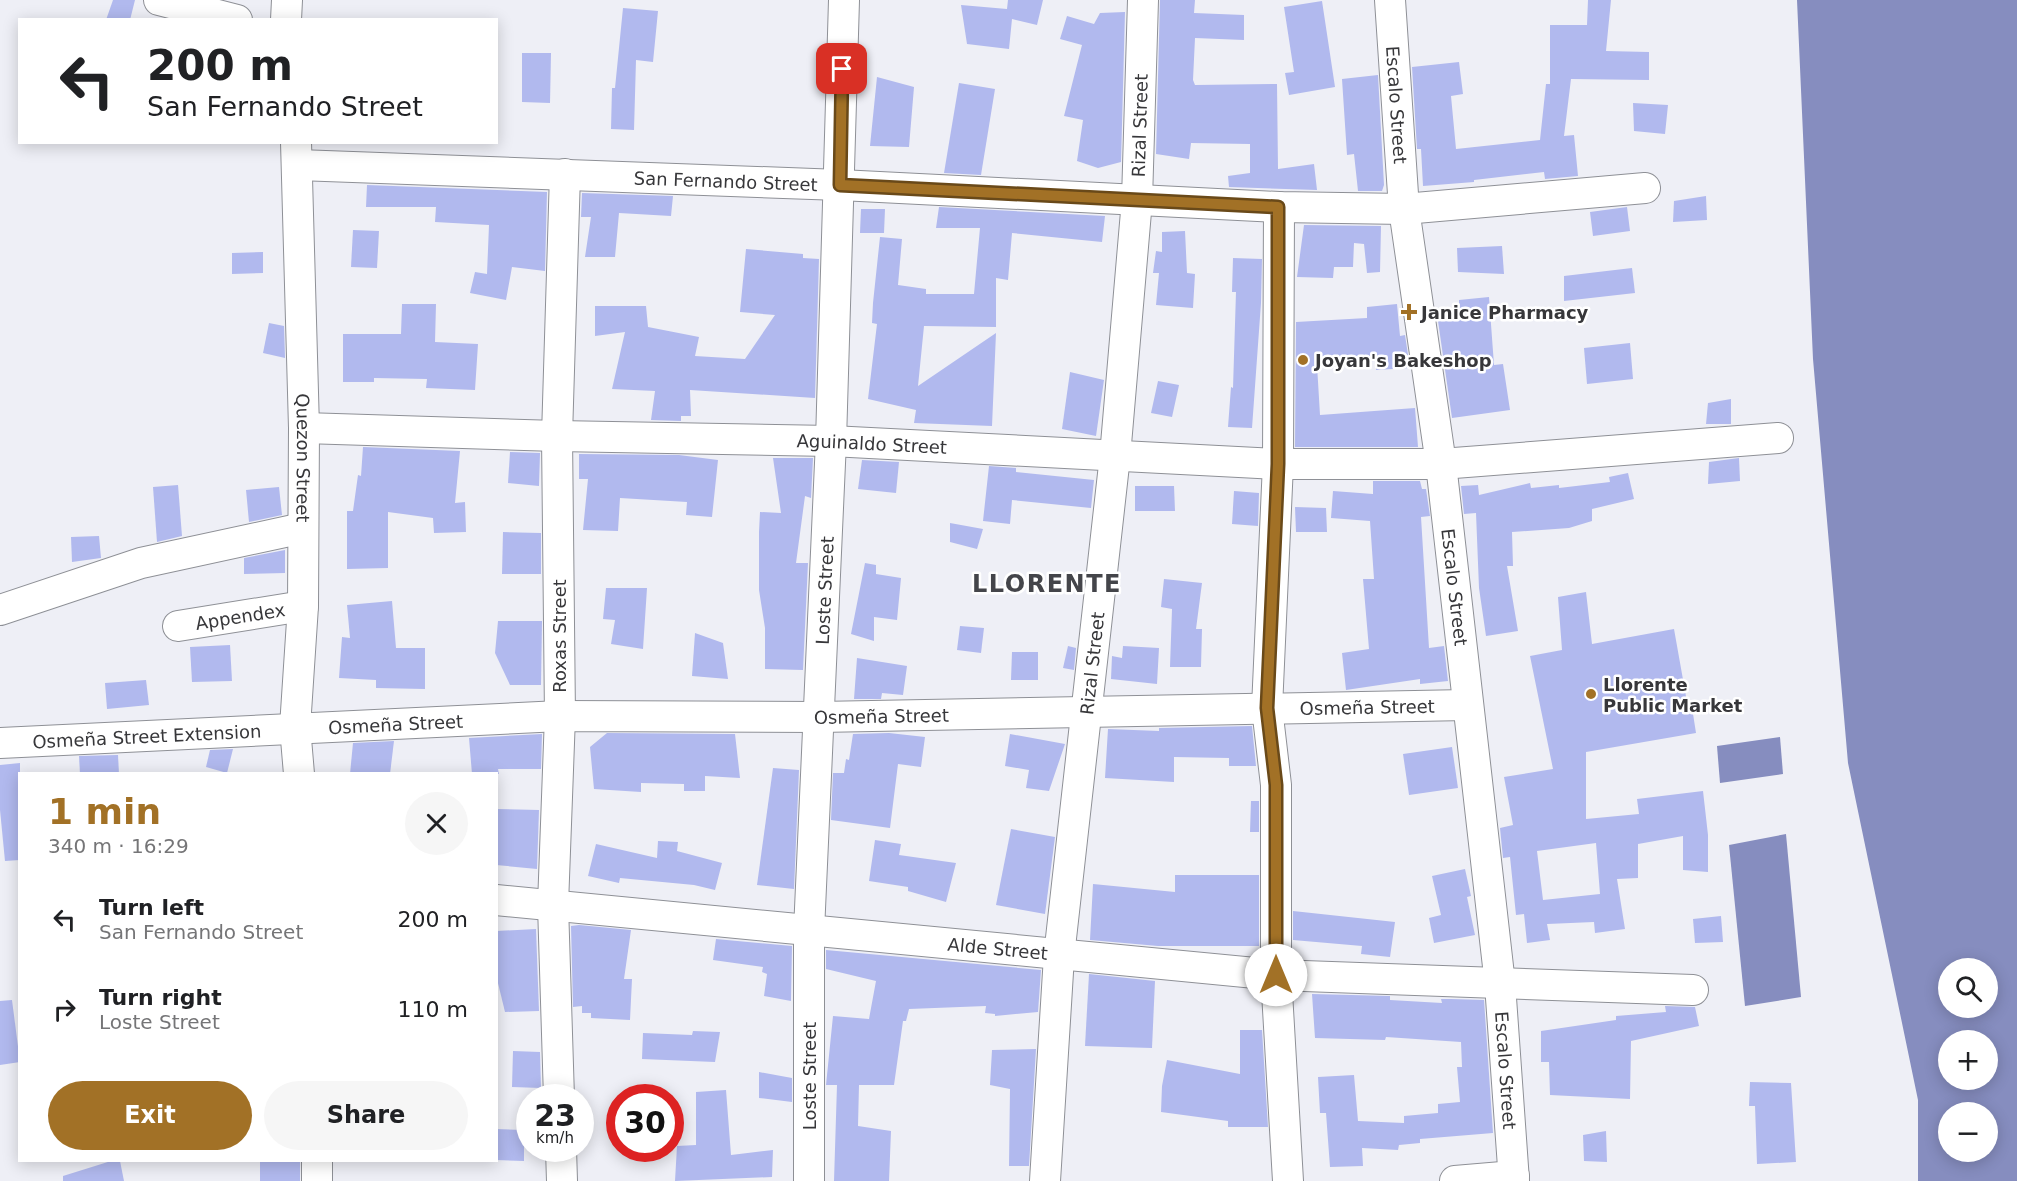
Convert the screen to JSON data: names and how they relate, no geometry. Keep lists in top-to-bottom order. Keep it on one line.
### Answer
{"streets":{"street":["Escalo Street","Rizal Street","San Fernando Street","Aguinaldo Street","Quezon Street","Loste Street","Appendex","Roxas Street","Osmeña Street","Osmeña Street Extension","Alde Street"]},"crossings":[["Escalo Street","San Fernando Street"],["Escalo Street","Aguinaldo Street"],["Escalo Street","Osmeña Street"],["Escalo Street","Alde Street"],["Rizal Street","San Fernando Street"],["Rizal Street","Aguinaldo Street"],["Rizal Street","Osmeña Street"],["Rizal Street","Alde Street"],["San Fernando Street","Quezon Street"],["San Fernando Street","Loste Street"],["San Fernando Street","Roxas Street"],["Aguinaldo Street","Quezon Street"],["Aguinaldo Street","Loste Street"],["Aguinaldo Street","Roxas Street"],["Quezon Street","Appendex"],["Quezon Street","Osmeña Street"],["Quezon Street","Osmeña Street Extension"],["Loste Street","Osmeña Street"],["Loste Street","Alde Street"],["Roxas Street","Osmeña Street"],["Roxas Street","Alde Street"],["Osmeña Street","Osmeña Street Extension"]],"districts":["LLORENTE"],"places":{"health":["Janice Pharmacy"],"other":["Joyan's Bakeshop","Llorente Public Market"]},"page":{"turn":["200 m","San Fernando Street"],"heading":["1 min","340 m · 16:29"],"list":[{"name":"Turn left","note":"San Fernando Street","value":"200 m"},{"name":"Turn right","note":"Loste Street","value":"110 m"}],"map_buttons":["+","−"],"buttons":["Exit","Share"],"speed":"23 km/h","limit":"30"}}
